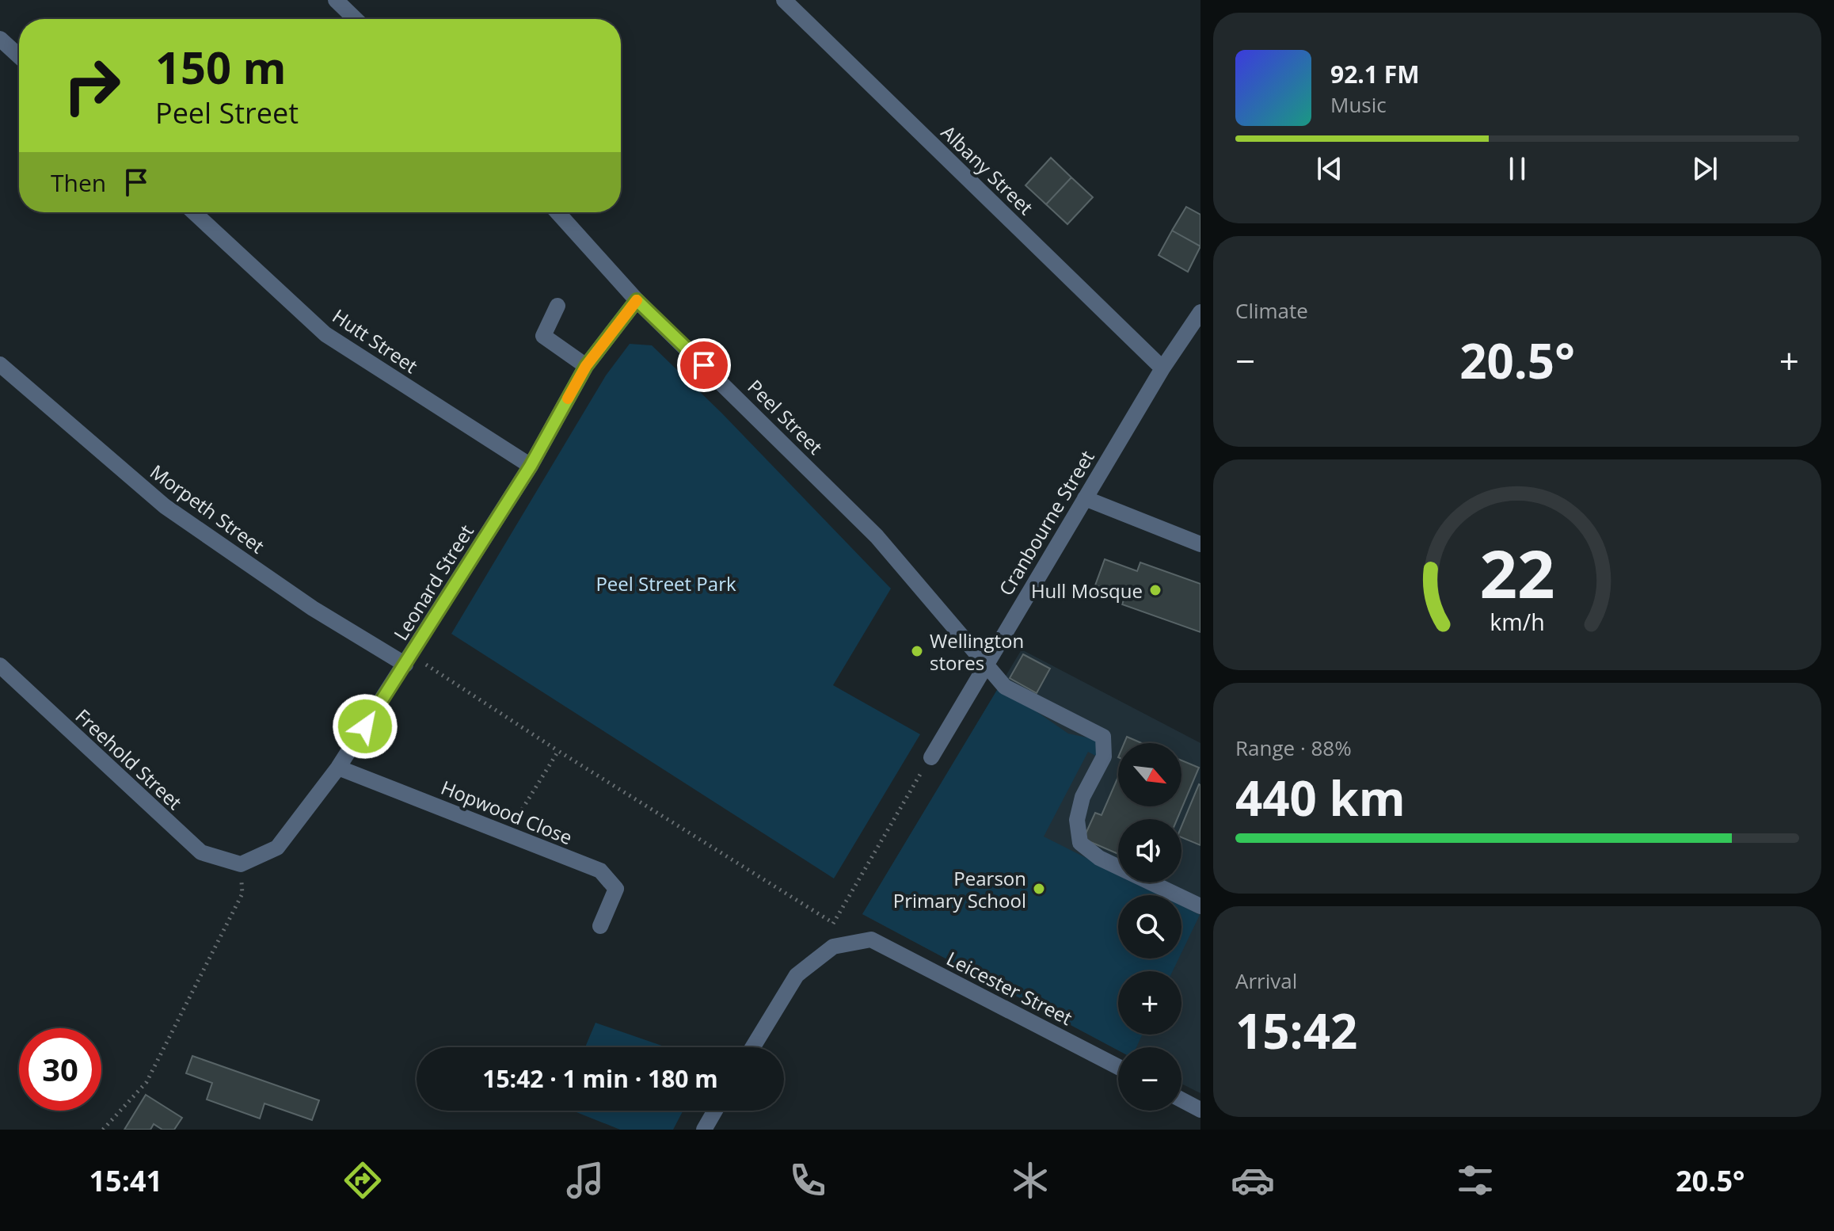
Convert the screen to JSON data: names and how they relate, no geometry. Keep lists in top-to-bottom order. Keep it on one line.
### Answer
{"streets":{"street":["Albany Street","Hutt Street","Peel Street","Morpeth Street","Cranbourne Street","Leonard Street","Freehold Street","Hopwood Close","Leicester Street"]},"crossings":[["Albany Street","Cranbourne Street"],["Hutt Street","Leonard Street"],["Peel Street","Cranbourne Street"],["Peel Street","Leonard Street"],["Morpeth Street","Leonard Street"],["Leonard Street","Freehold Street"],["Leonard Street","Hopwood Close"]],"parks":["Peel Street Park"],"places":["Hull Mosque","Wellington stores","Pearson Primary School"],"north":"bottom right","page":{"turn":["150 m","Peel Street"],"song":["92.1 FM","Music"],"then":"Then","tile":["Climate",["Range · 88%","440 km"],["Arrival","15:42"]],"heat":["−","20.5°","+"],"map_buttons":["+","−"],"limit":"30","trip":"15:42 · 1 min · 180 m","tabs":["15:41","20.5°"],"gauge":["22","km/h"]}}
